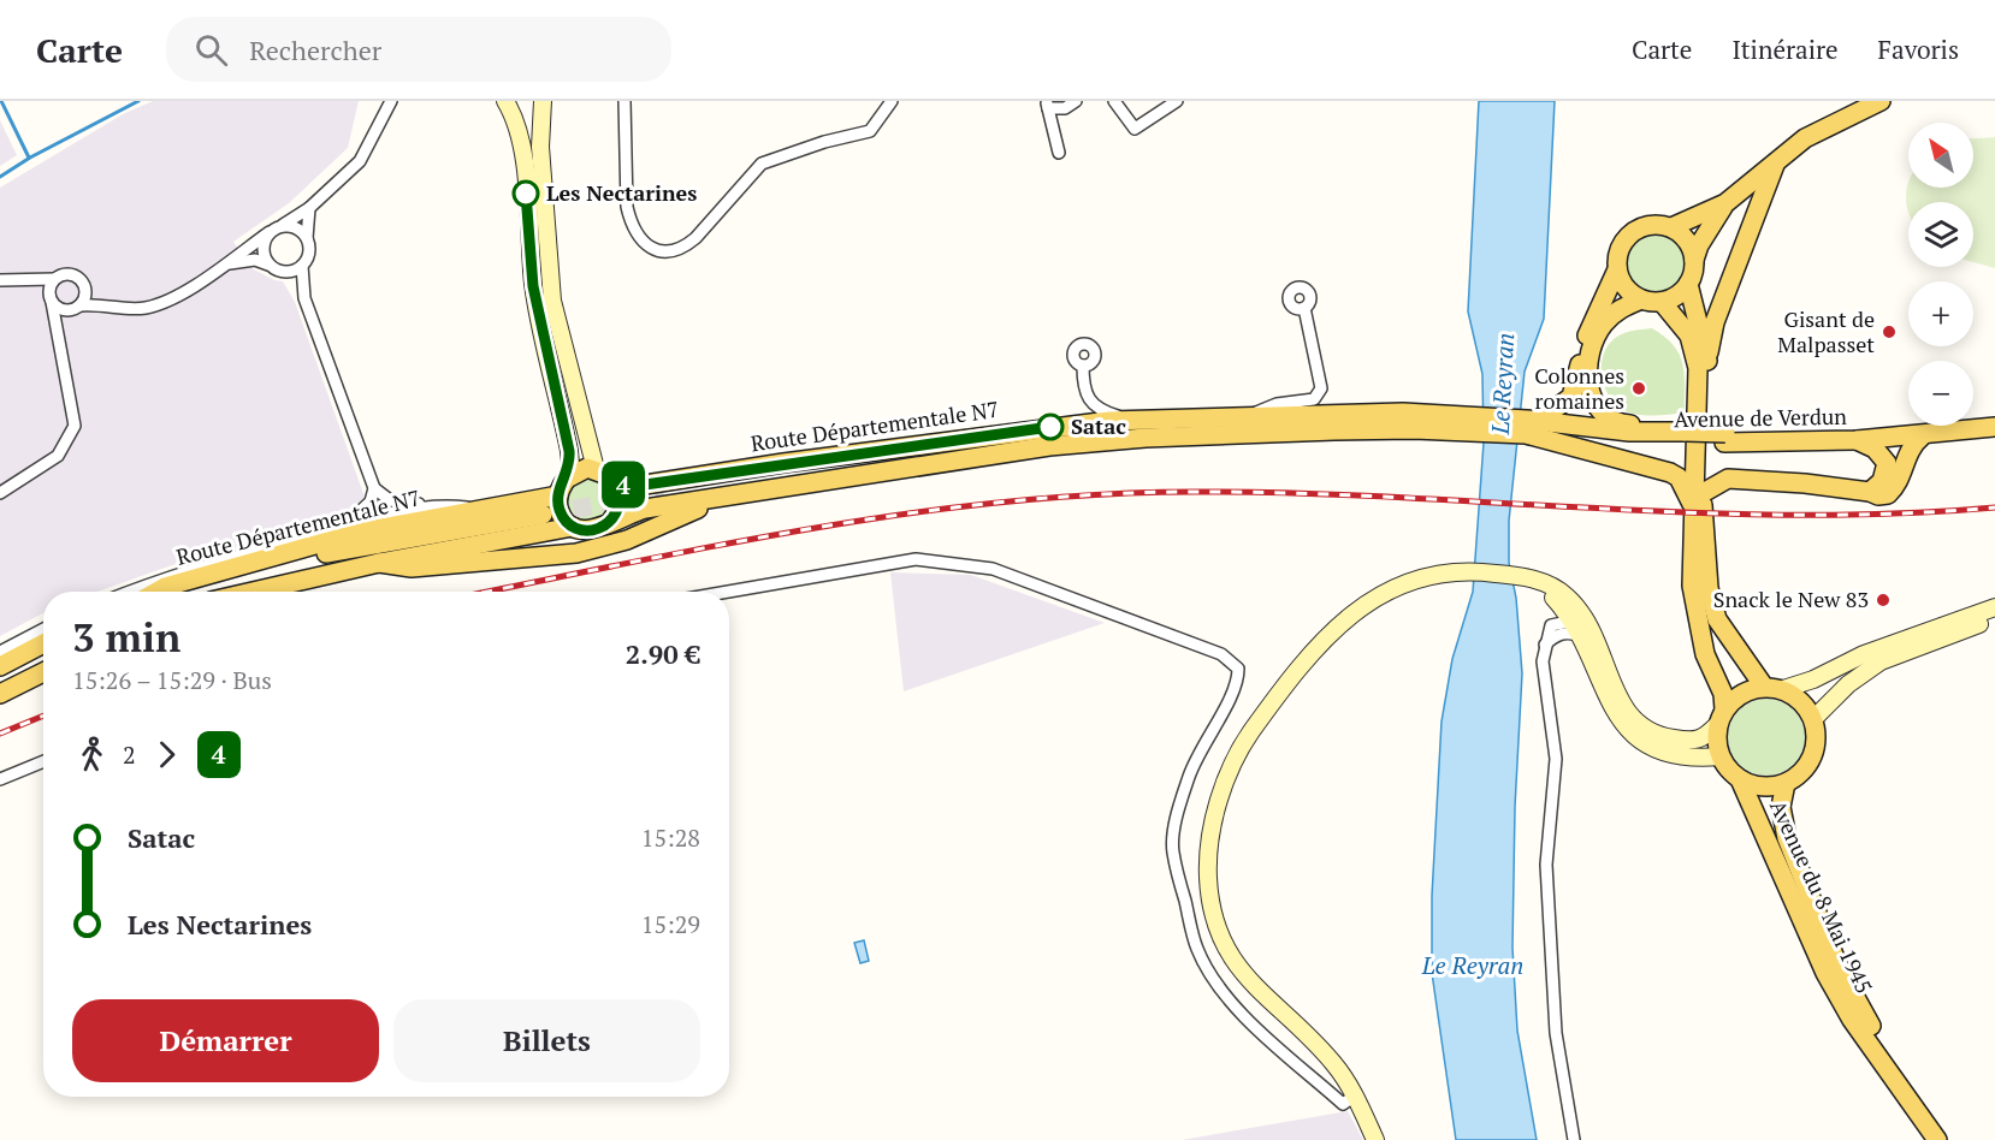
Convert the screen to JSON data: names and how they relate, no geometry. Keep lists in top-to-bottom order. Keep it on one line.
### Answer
{"streets":{"main road":["Avenue de Verdun","Route Départementale N7","Avenue du 8 Mai 1945"]},"water":["Le Reyran"],"places":["Les Nectarines","Gisant de Malpasset","Colonnes romaines","Satac","Snack le New 83"],"lines":["bus line 4"],"north":"top left","page":{"header":"Carte","search":"Rechercher","nav":["Carte","Itinéraire","Favoris"],"on_map":"4","map_buttons":["+","−"],"heading":["3 min","15:26 – 15:29 · Bus","2.90 €"],"legs":["2","4"],"list":[{"name":"Satac","value":"15:28"},{"name":"Les Nectarines","value":"15:29"}],"buttons":["Démarrer","Billets"]}}
